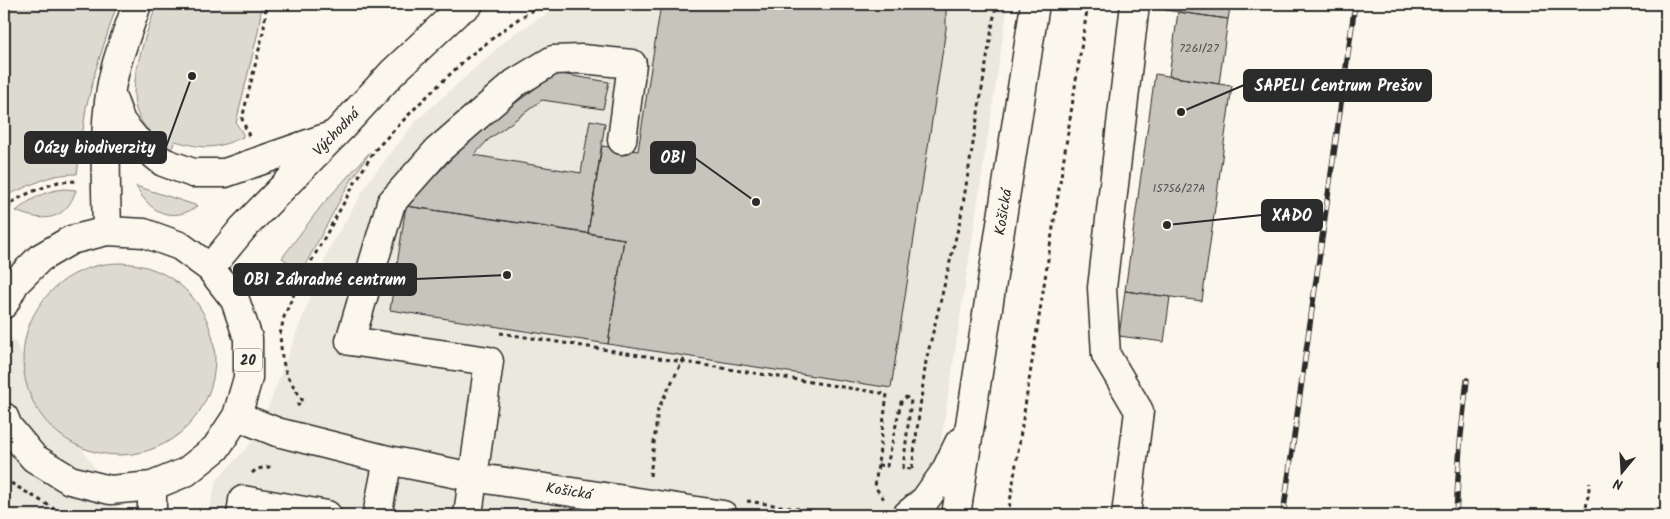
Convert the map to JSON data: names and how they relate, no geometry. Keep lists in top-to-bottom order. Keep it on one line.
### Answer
{"streets":{"main road":["Východná","Košická","20"]},"crossings":[["Východná","20"],["Košická","20"]],"places":["Oázy biodiverzity","SAPELI Centrum Prešov","OBI","XADO","OBI Záhradné centrum"],"house_numbers":["7261/27","15756/27A"],"north":"bottom"}
